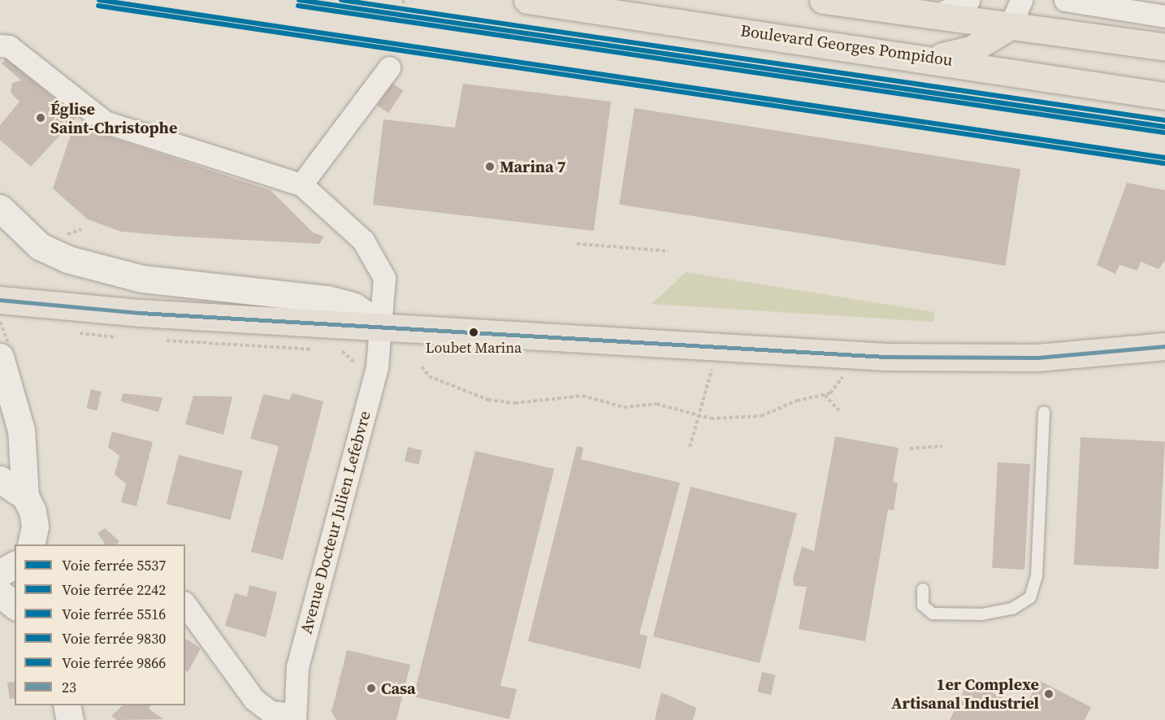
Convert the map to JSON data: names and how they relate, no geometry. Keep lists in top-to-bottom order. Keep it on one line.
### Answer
{"streets":{"main road":["Boulevard Georges Pompidou"],"street":["Avenue Docteur Julien Lefebvre"]},"places":["Église Saint-Christophe","Marina 7","Loubet Marina","Casa","1er Complexe Artisanal Industriel"],"lines":["rail line 5537","rail line 2242","rail line 9866","rail line 5516","rail line 9830","transit line 23"],"legend":["Voie ferrée 5537","Voie ferrée 2242","Voie ferrée 5516","Voie ferrée 9830","Voie ferrée 9866","23"]}
